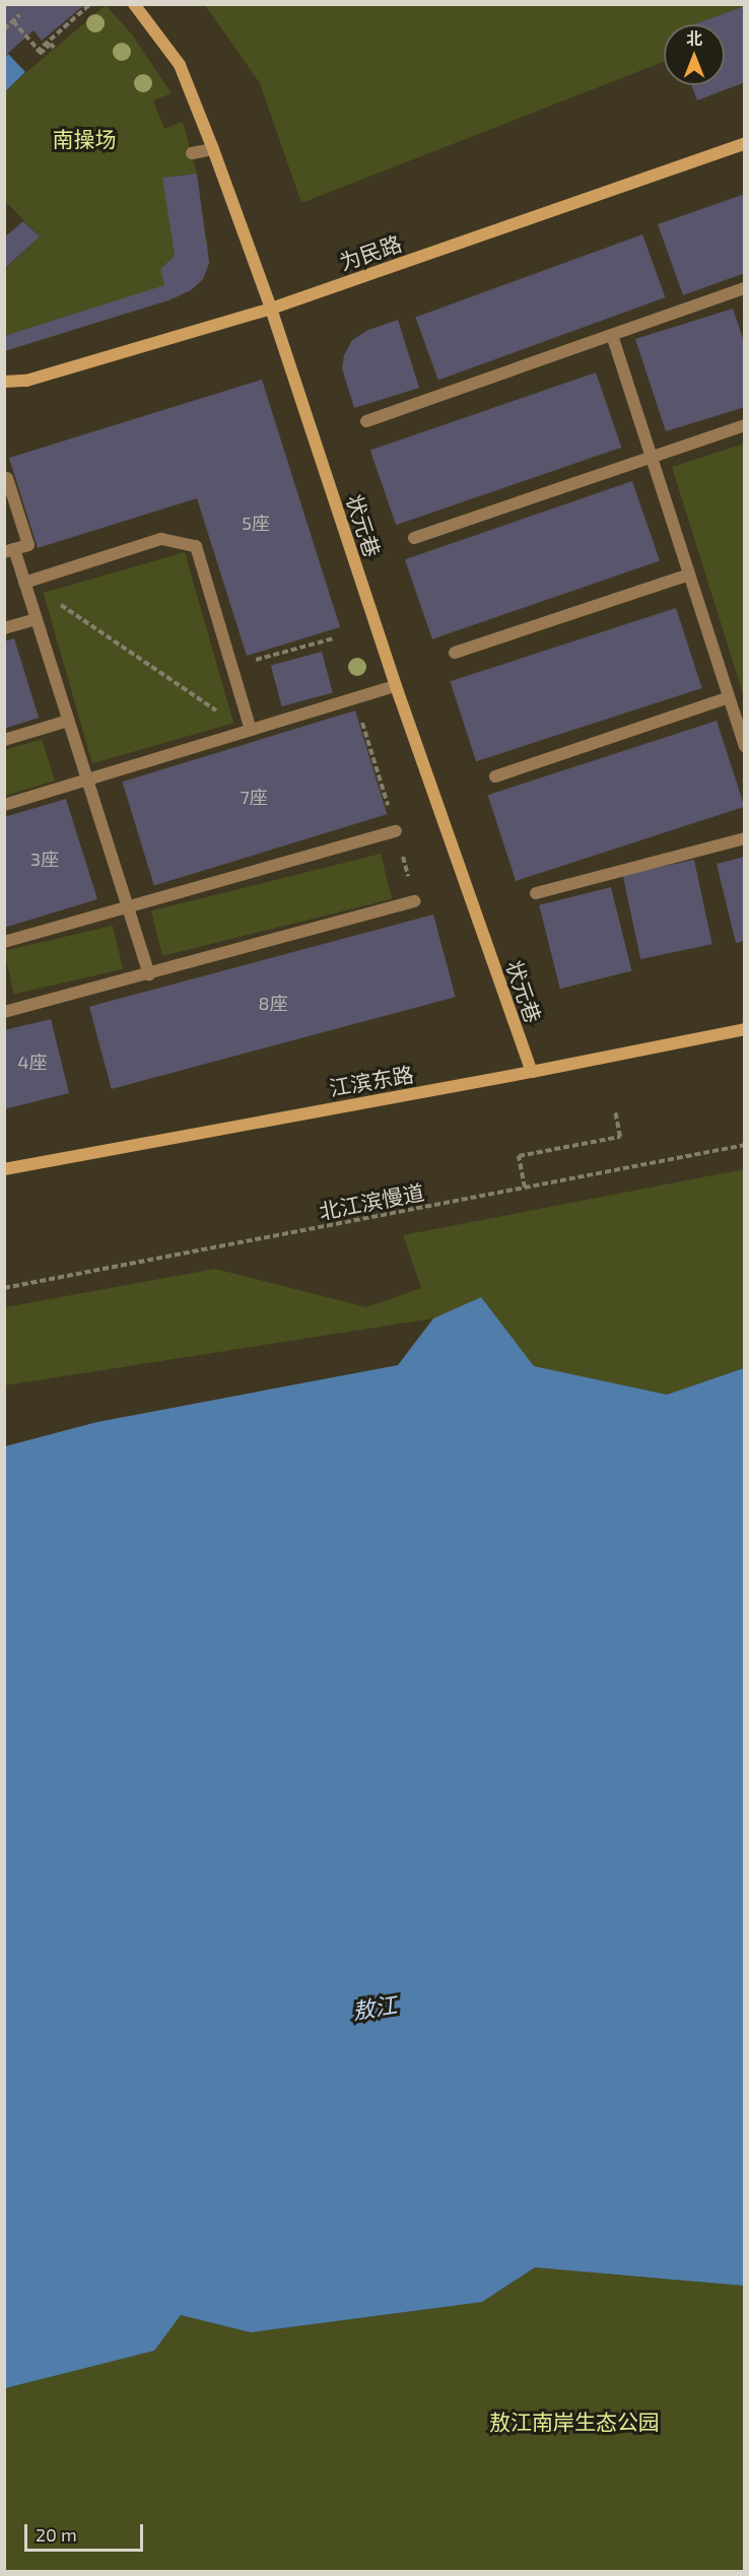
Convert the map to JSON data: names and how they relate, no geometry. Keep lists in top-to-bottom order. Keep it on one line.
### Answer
{"streets":{"street":["为民路","状元巷","江滨东路"],"path":["北江滨慢道"]},"crossings":[["为民路","状元巷"],["状元巷","江滨东路"]],"water":["敖江"],"parks":["南操场","敖江南岸生态公园"],"house_numbers":["5座","7座","3座","8座","4座"],"scale_bar":"20 m","north":"top"}
